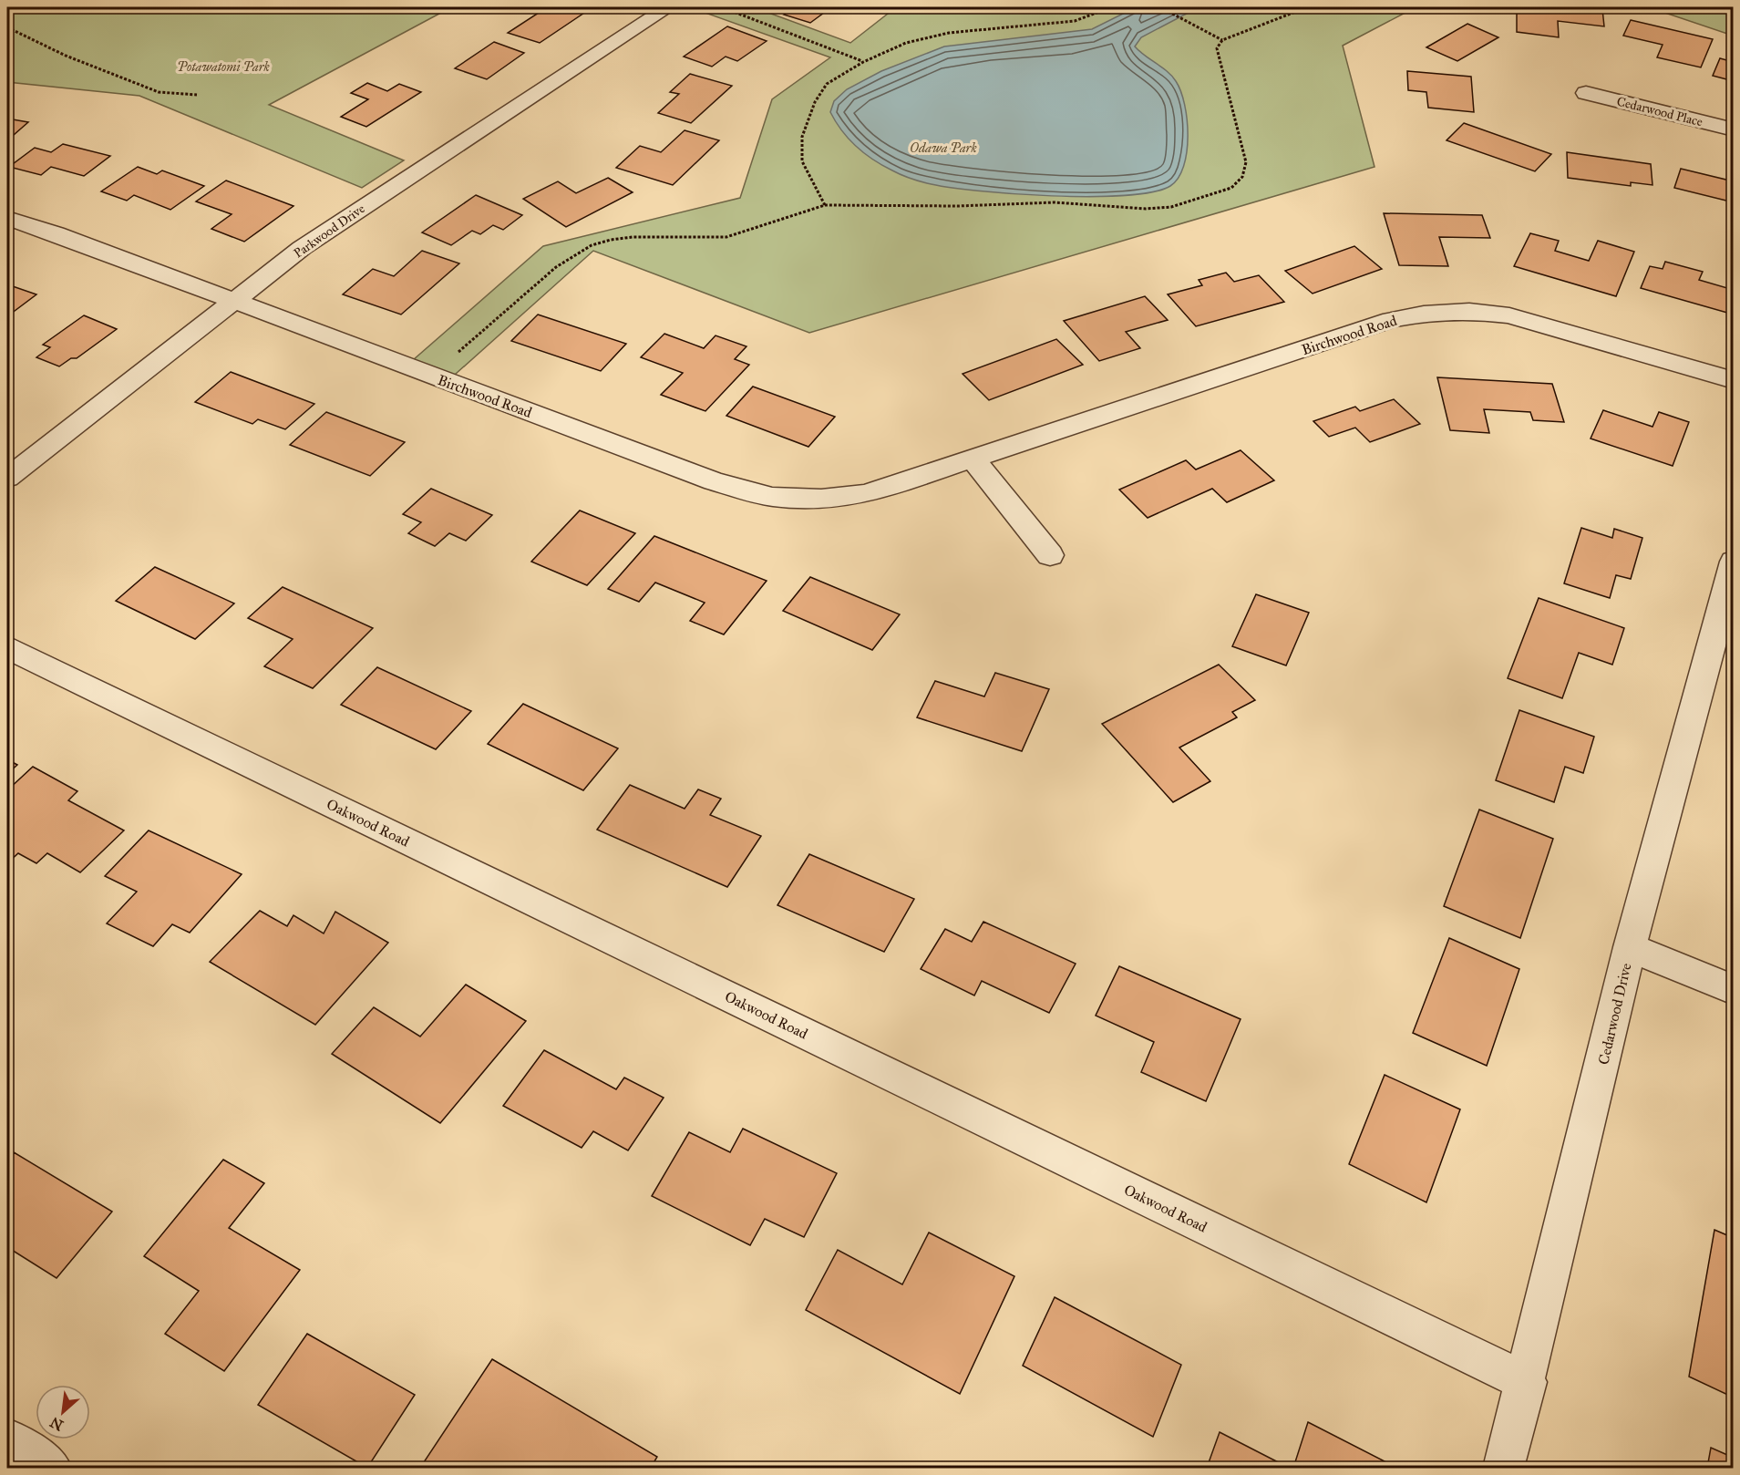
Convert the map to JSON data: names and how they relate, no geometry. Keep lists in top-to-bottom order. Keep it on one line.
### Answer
{"streets":{"street":["Cedarwood Place","Parkwood Drive","Birchwood Road","Oakwood Road","Cedarwood Drive"]},"crossings":[["Parkwood Drive","Birchwood Road"],["Oakwood Road","Cedarwood Drive"]],"parks":["Potawatomi Park","Odawa Park"],"north":"bottom left"}
